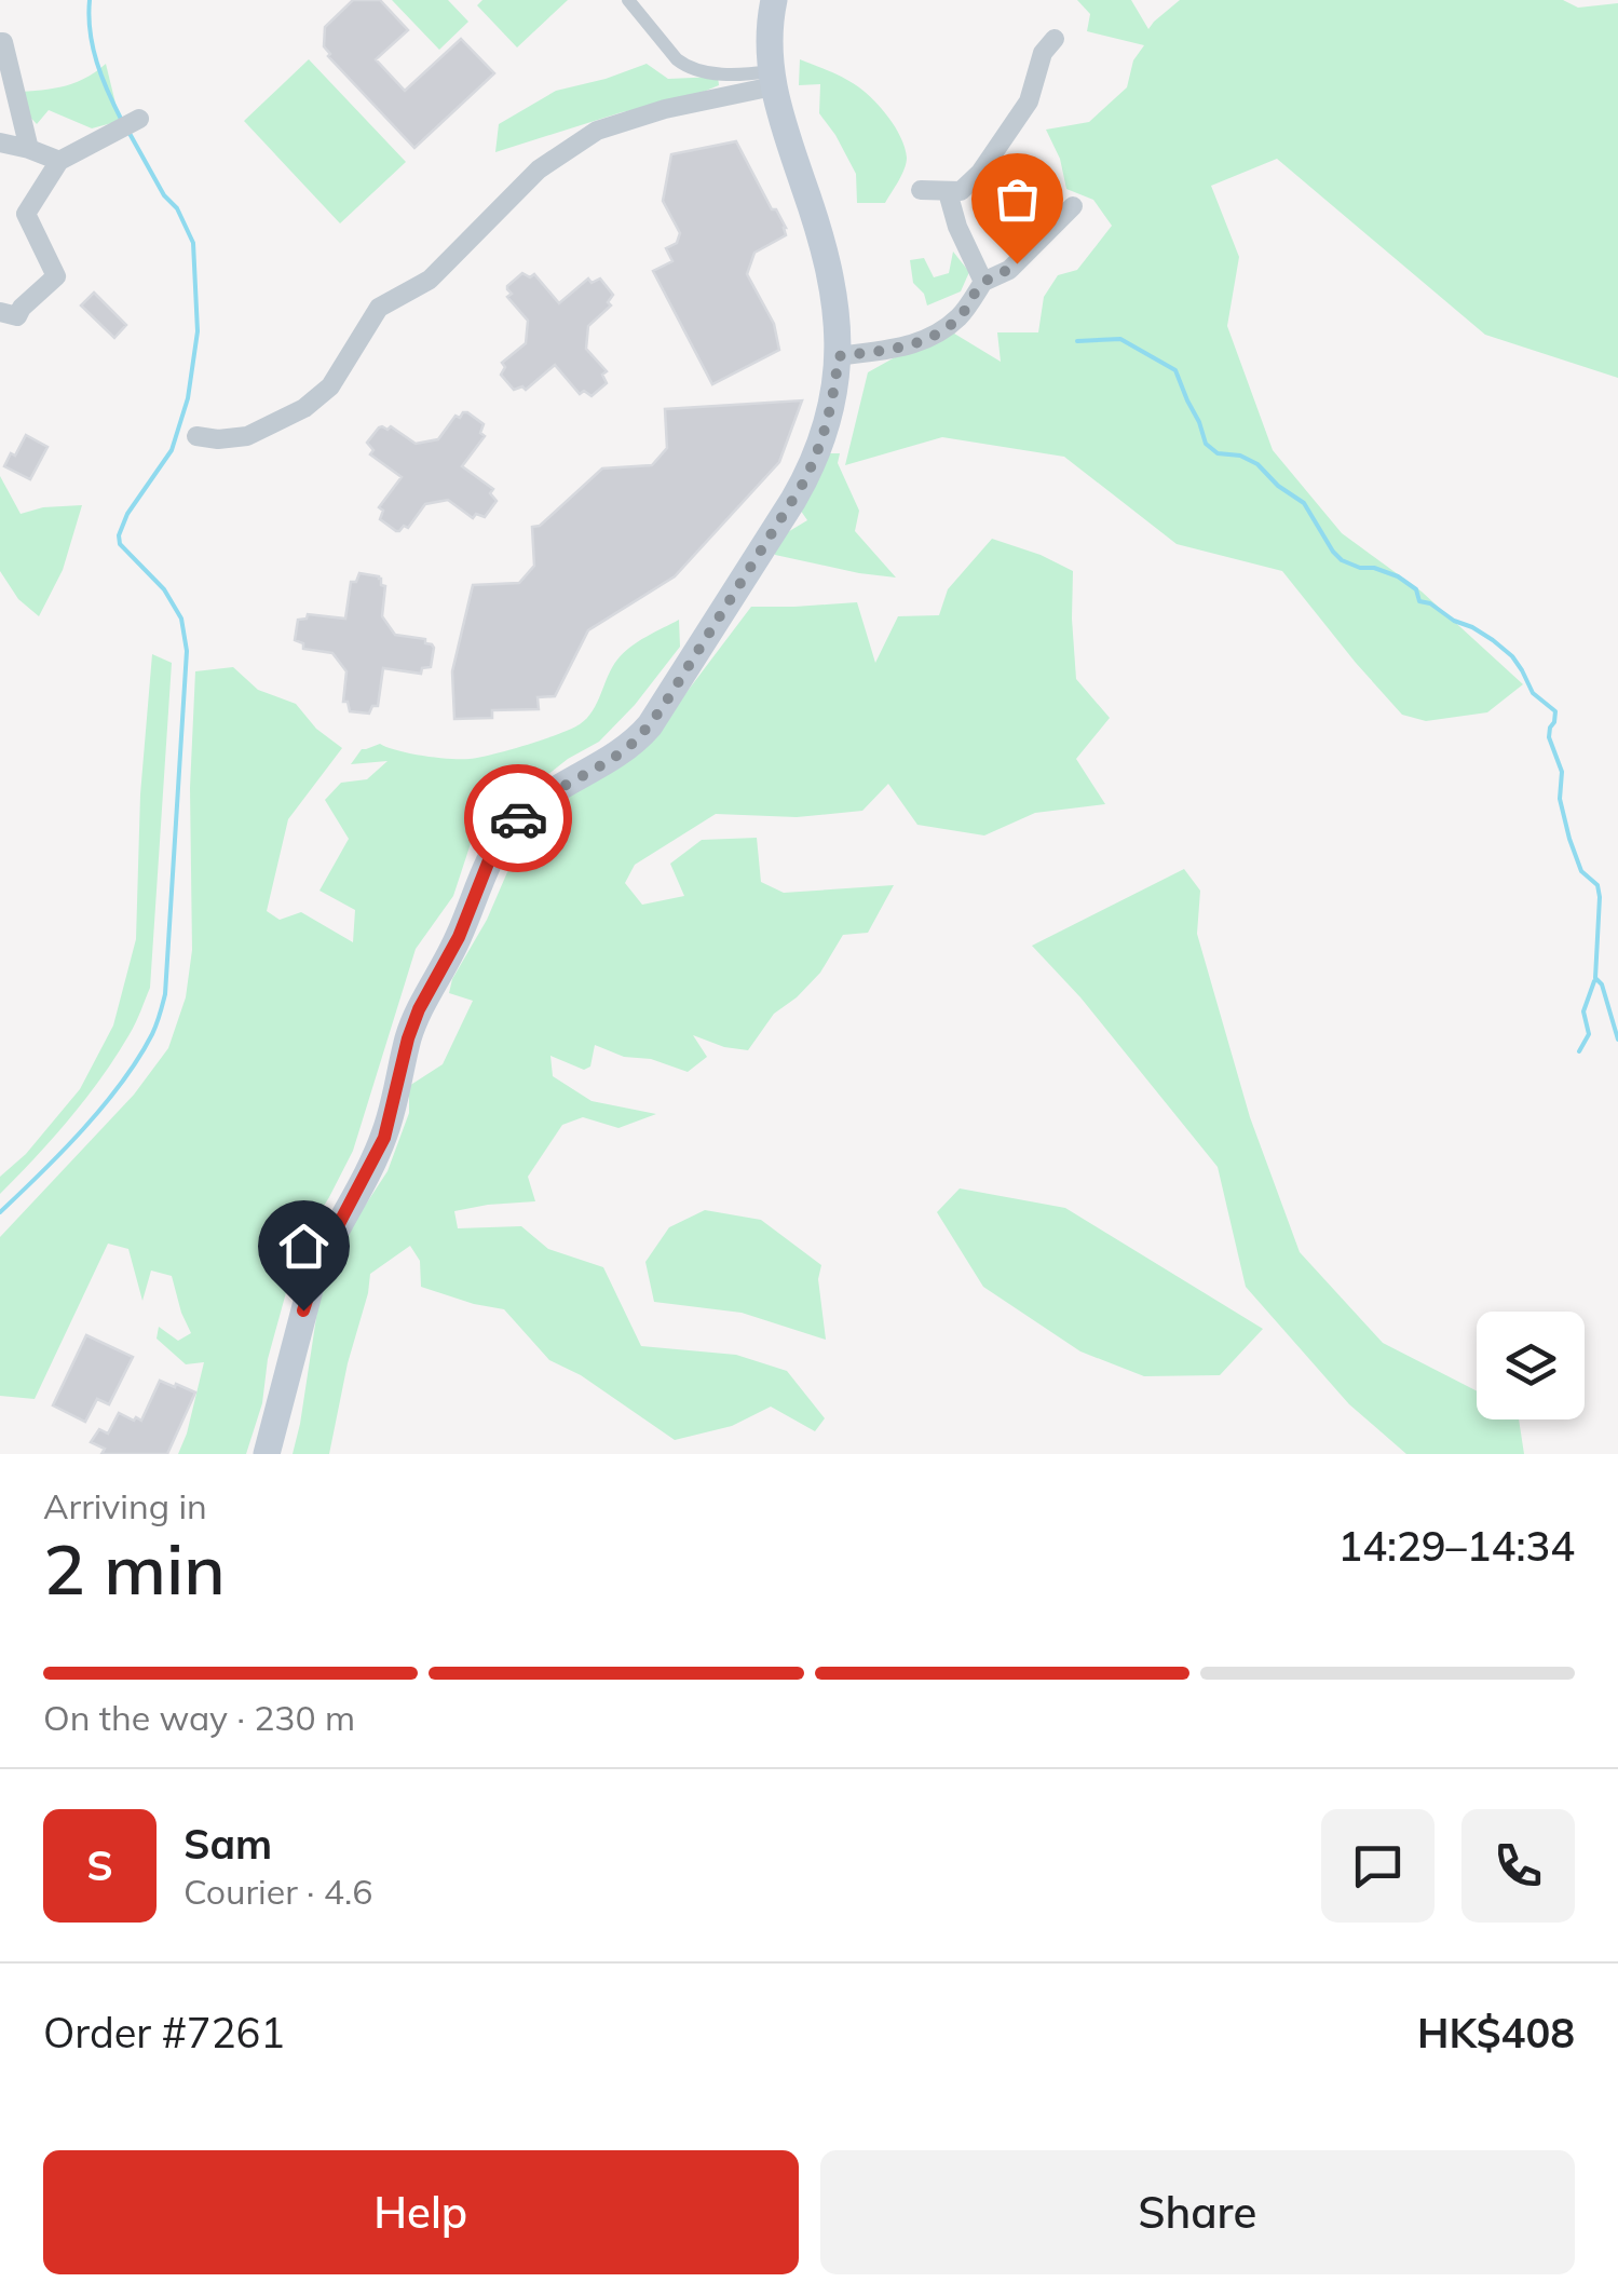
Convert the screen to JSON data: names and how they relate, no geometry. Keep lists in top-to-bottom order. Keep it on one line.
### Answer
{"page":{"heading":["2 min","Arriving in","14:29–14:34"],"panel":["Sam","Courier · 4.6","Order #7261","HK$408"],"bar":"On the way · 230 m","round":"S","buttons":["Help","Share"]}}
